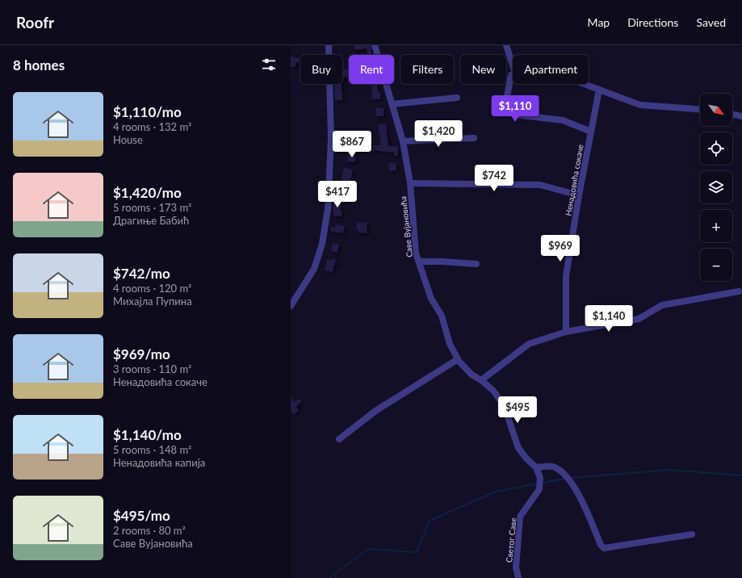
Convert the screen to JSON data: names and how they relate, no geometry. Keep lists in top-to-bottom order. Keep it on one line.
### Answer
{"streets":{"street":["Ненадовића сокаче","Саве Вујановића","Светог Саве"]},"crossings":[["Саве Вујановића","Светог Саве"]],"north":"bottom right","page":{"header":"Roofr","nav":["Map","Directions","Saved"],"heading":"8 homes","chip":["Buy","Rent","Filters","New","Apartment"],"list":[{"name":"$1,110/mo","note":"4 rooms · 132 m² · House"},{"name":"$1,420/mo","note":"5 rooms · 173 m² · Драгиње Бабић"},{"name":"$742/mo","note":"4 rooms · 120 m² · Михајла Пупина"},{"name":"$969/mo","note":"3 rooms · 110 m² · Ненадовића сокаче"},{"name":"$1,140/mo","note":"5 rooms · 148 m² · Ненадовића капија"},{"name":"$495/mo","note":"2 rooms · 80 m² · Саве Вујановића"}],"map_buttons":["+","−"],"price":["$1,110","$1,420","$867","$742","$417","$969","$1,140","$495"]}}
